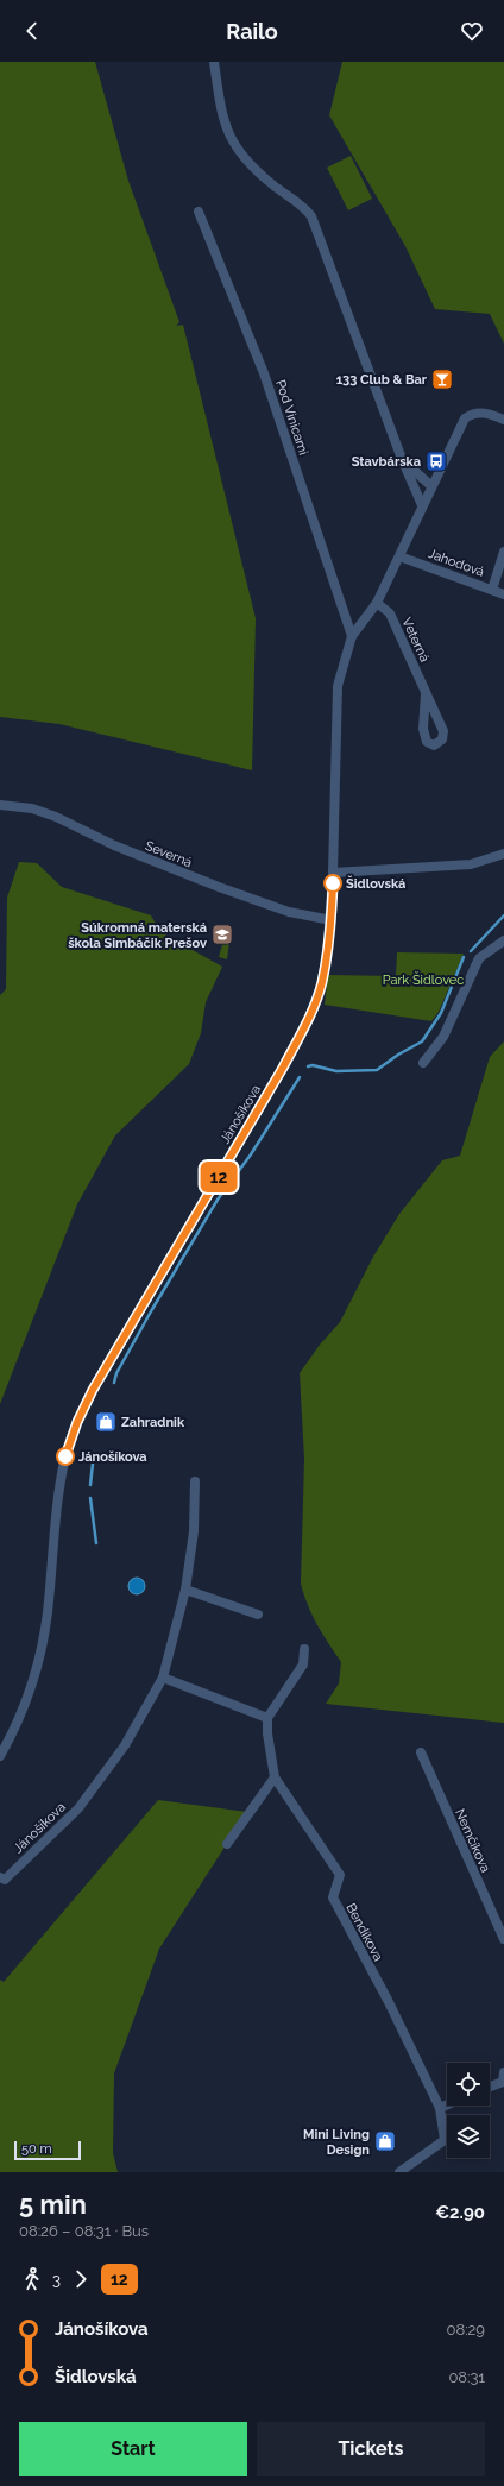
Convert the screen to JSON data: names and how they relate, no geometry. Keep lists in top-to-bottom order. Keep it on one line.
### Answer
{"streets":{"street":["Pod Vinicami","Jahodová","Veterná","Severná","Jánošíkova","Nemčíkova","Bendíkova"]},"crossings":[["Severná","Jánošíkova"]],"parks":["Park Šidlovec"],"places":{"bar":["133 Club & Bar"],"bus stop":["Stavbárska"],"other":["Šidlovská","Jánošíkova"],"school or university":["Súkromná materská škola Simbáčik Prešov"],"shop":["Zahradnik","Mini Living Design"]},"lines":["bus line 12"],"scale_bar":"50 m","page":{"header":"Railo","on_map":"12","scale":"50 m","heading":["5 min","08:26 – 08:31 · Bus","€2.90"],"legs":["3","12"],"list":[{"name":"Jánošíkova","value":"08:29"},{"name":"Šidlovská","value":"08:31"}],"buttons":["Start","Tickets"]}}
